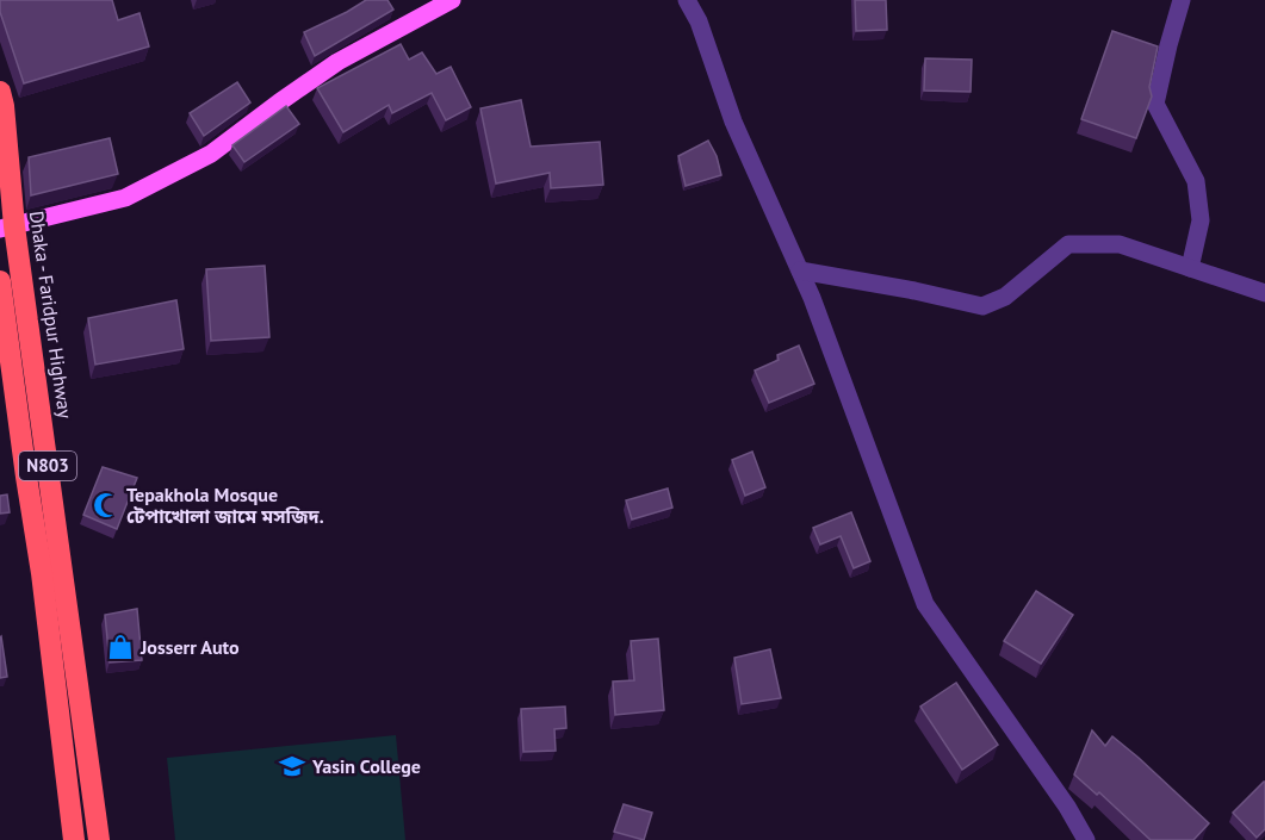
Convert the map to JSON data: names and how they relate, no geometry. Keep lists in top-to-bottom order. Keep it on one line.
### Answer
{"streets":{"highway":["Dhaka - Faridpur Highway","N803"]},"places":{"mosque":["Tepakhola Mosque টেপাখোলা জামে মসজিদ."],"shop":["Josserr Auto"],"school or university":["Yasin College"]}}
